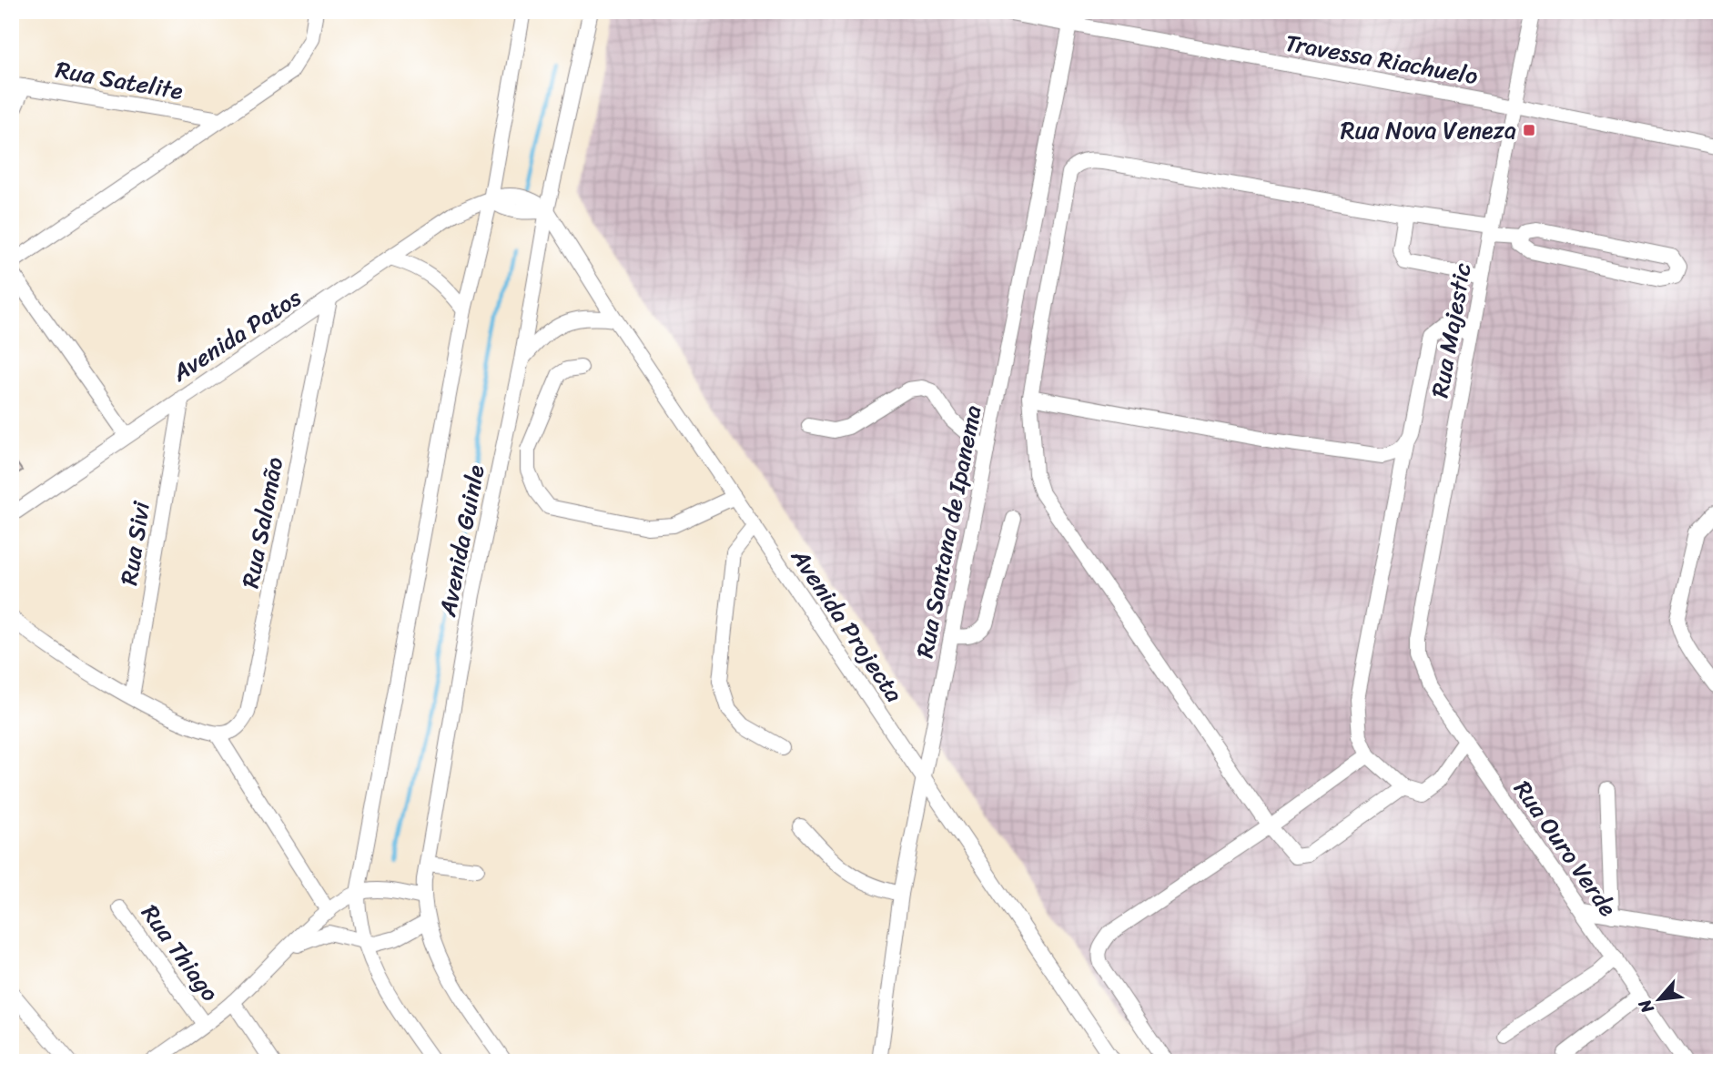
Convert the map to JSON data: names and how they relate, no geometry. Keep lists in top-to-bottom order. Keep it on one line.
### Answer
{"streets":{"street":["Travessa Riachuelo","Rua Satelite","Rua Majestic","Avenida Patos","Rua Salomão","Rua Santana de Ipanema","Avenida Guinle","Rua Sivi","Avenida Projecta","Rua Ouro Verde","Rua Thiago"]},"crossings":[["Travessa Riachuelo","Rua Majestic"],["Travessa Riachuelo","Rua Santana de Ipanema"],["Rua Majestic","Rua Ouro Verde"],["Avenida Patos","Rua Salomão"],["Avenida Patos","Avenida Guinle"],["Avenida Patos","Rua Sivi"],["Rua Santana de Ipanema","Avenida Projecta"],["Avenida Guinle","Avenida Projecta"]],"places":{"transit":["Rua Nova Veneza"]},"north":"bottom left"}
